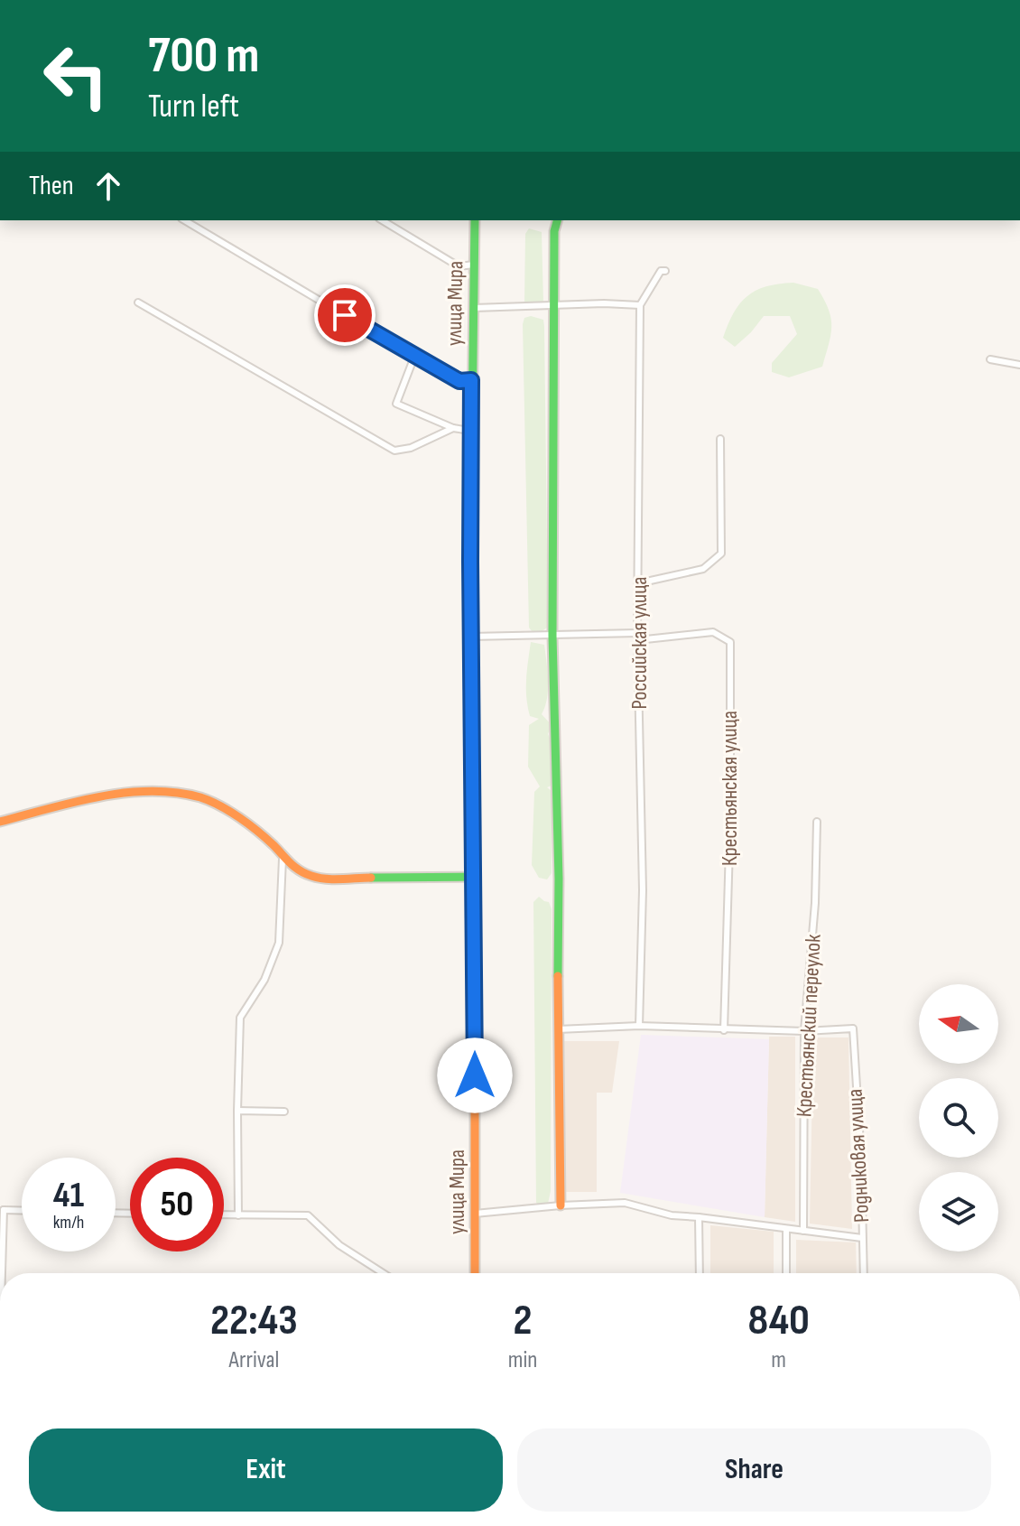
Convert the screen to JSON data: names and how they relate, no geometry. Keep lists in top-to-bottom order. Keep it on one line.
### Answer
{"streets":{"street":["улица Мира","Российская улица","Крестьянская улица","Крестьянский переулок","Родниковая улица"]},"crossings":[["Российская улица","Крестьянская улица"],["Крестьянский переулок","Родниковая улица"]],"north":"left","page":{"turn":["700 m","Turn left"],"then":"Then","speed":"41 km/h","limit":"50","eta":["22:43","Arrival","2","min","840","m"],"buttons":["Exit","Share"]}}
